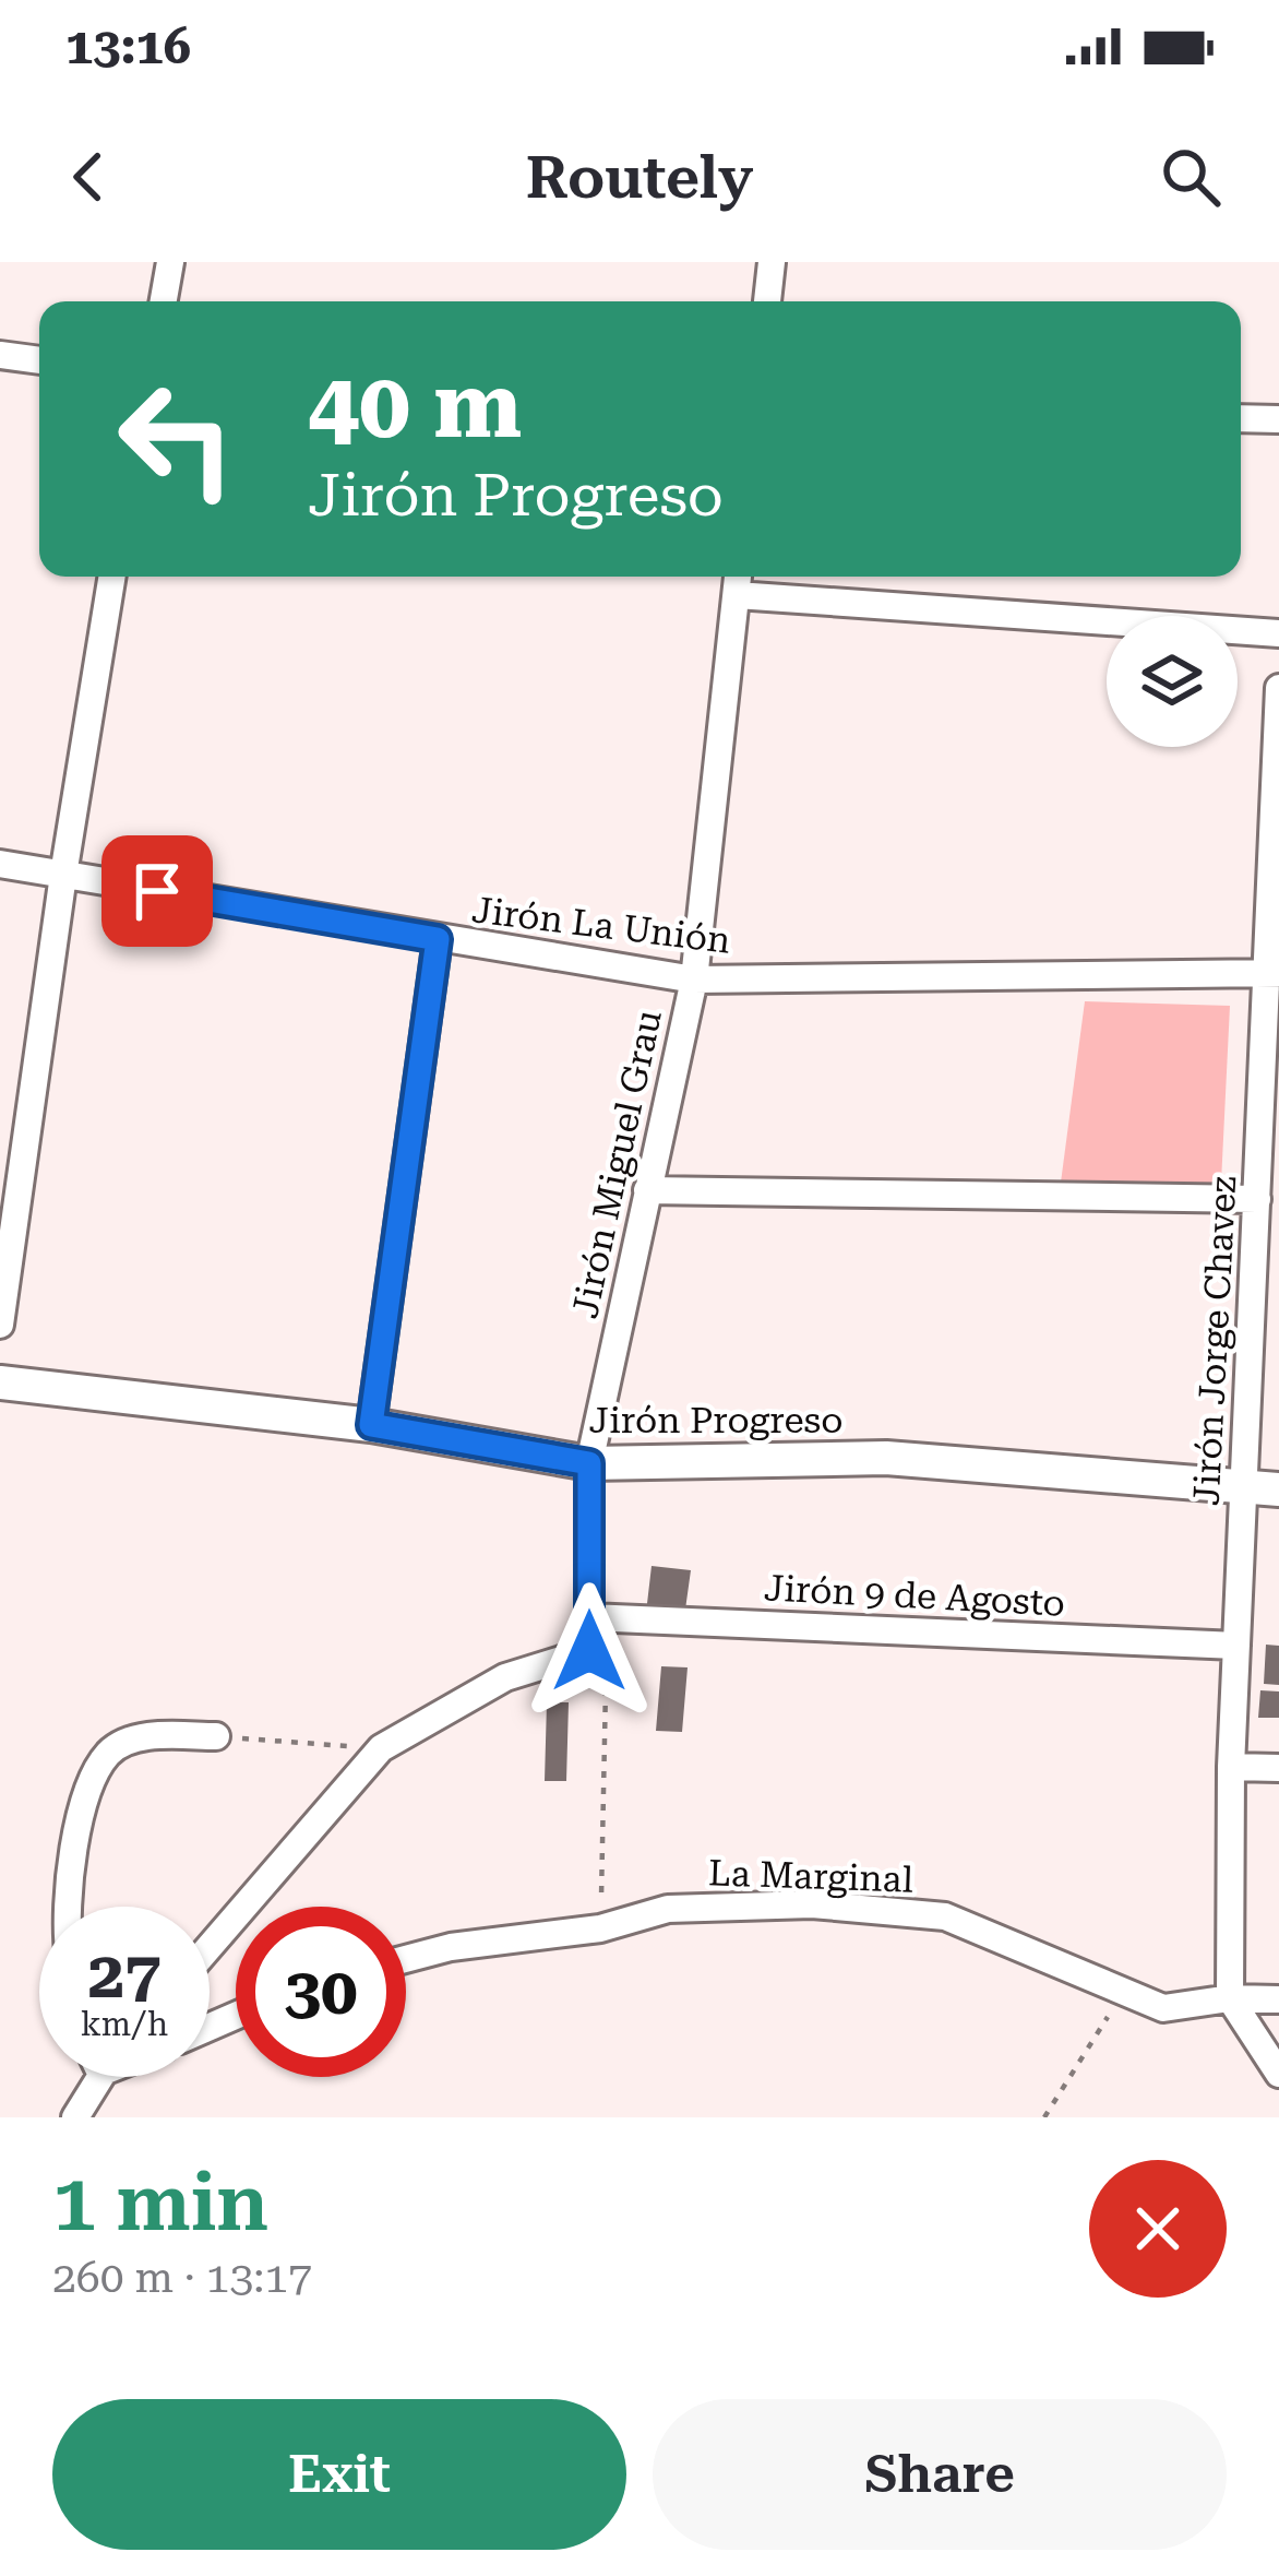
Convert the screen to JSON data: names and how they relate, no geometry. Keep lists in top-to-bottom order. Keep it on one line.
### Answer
{"streets":{"street":["Jirón La Unión","Jirón Miguel Grau","Jirón Jorge Chavez","Jirón Progreso","Jirón 9 de Agosto","La Marginal"]},"crossings":[["Jirón La Unión","Jirón Miguel Grau"],["Jirón La Unión","Jirón Jorge Chavez"],["Jirón Miguel Grau","Jirón Progreso"],["Jirón Miguel Grau","Jirón 9 de Agosto"],["Jirón Jorge Chavez","Jirón Progreso"],["Jirón Jorge Chavez","Jirón 9 de Agosto"],["Jirón Jorge Chavez","La Marginal"]],"page":{"status":"13:16","header":"Routely","turn":["40 m","Jirón Progreso"],"speed":"27 km/h","limit":"30","heading":["1 min","260 m · 13:17"],"buttons":["Exit","Share"]}}
